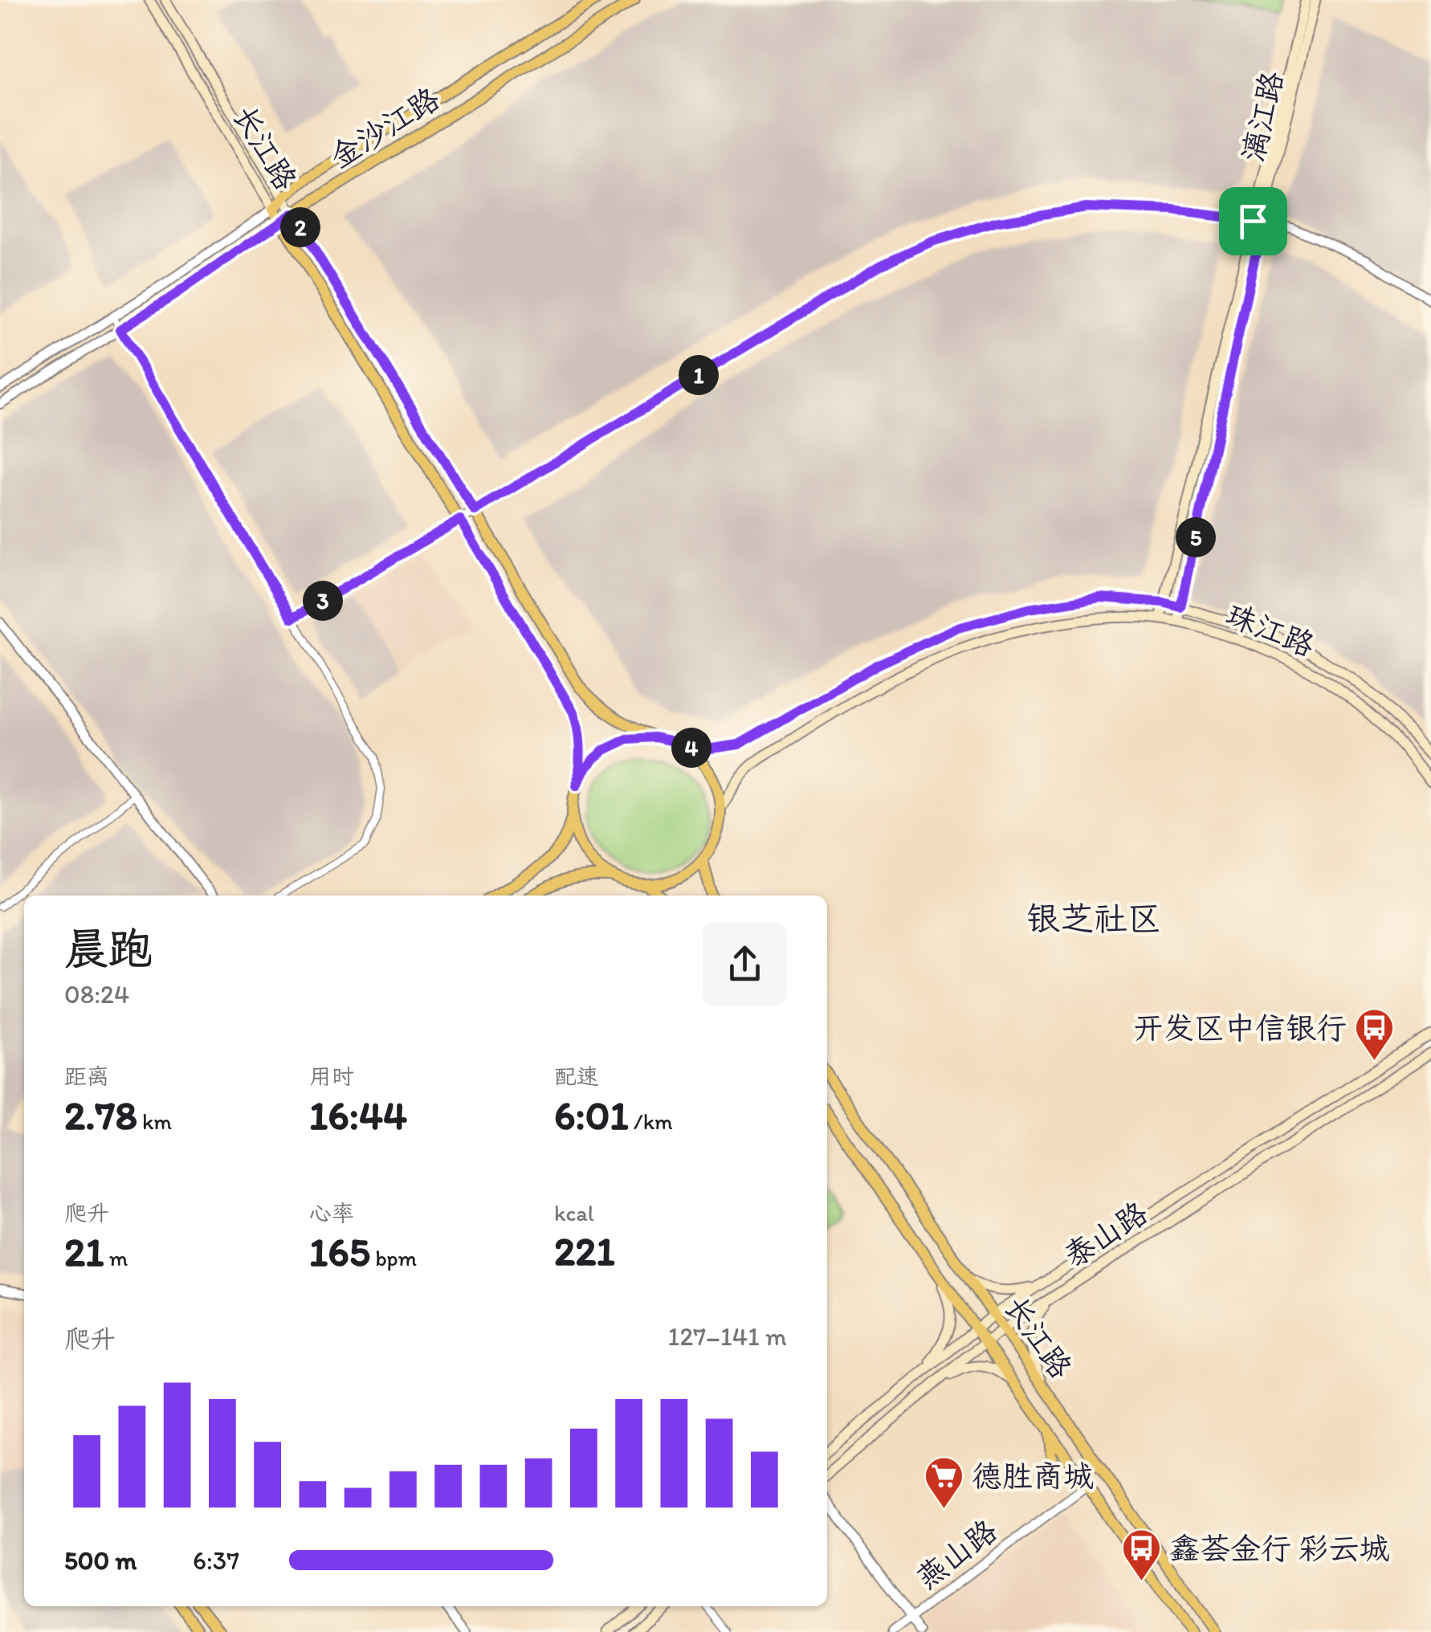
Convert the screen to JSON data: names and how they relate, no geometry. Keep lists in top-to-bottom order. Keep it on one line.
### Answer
{"streets":{"main road":["漓江路","金沙江路","长江路","珠江路","泰山路"],"street":["燕山路"]},"crossings":[["漓江路","珠江路"],["金沙江路","长江路"],["长江路","珠江路"],["长江路","泰山路"],["长江路","燕山路"]],"districts":["银芝社区"],"places":{"bus stop":["开发区中信银行","鑫荟金行 彩云城"],"supermarket":["德胜商城"]},"page":{"pins":["2","1","5","3","4"],"heading":["晨跑","08:24"],"stats":[["距离","2.78 km"],["用时","16:44"],["配速","6:01 /km"],["爬升","21 m"],["心率","165 bpm"],["kcal","221"]],"chart":["爬升","127–141 m"],"list":[{"name":"500 m","note":"6:37"}]}}
